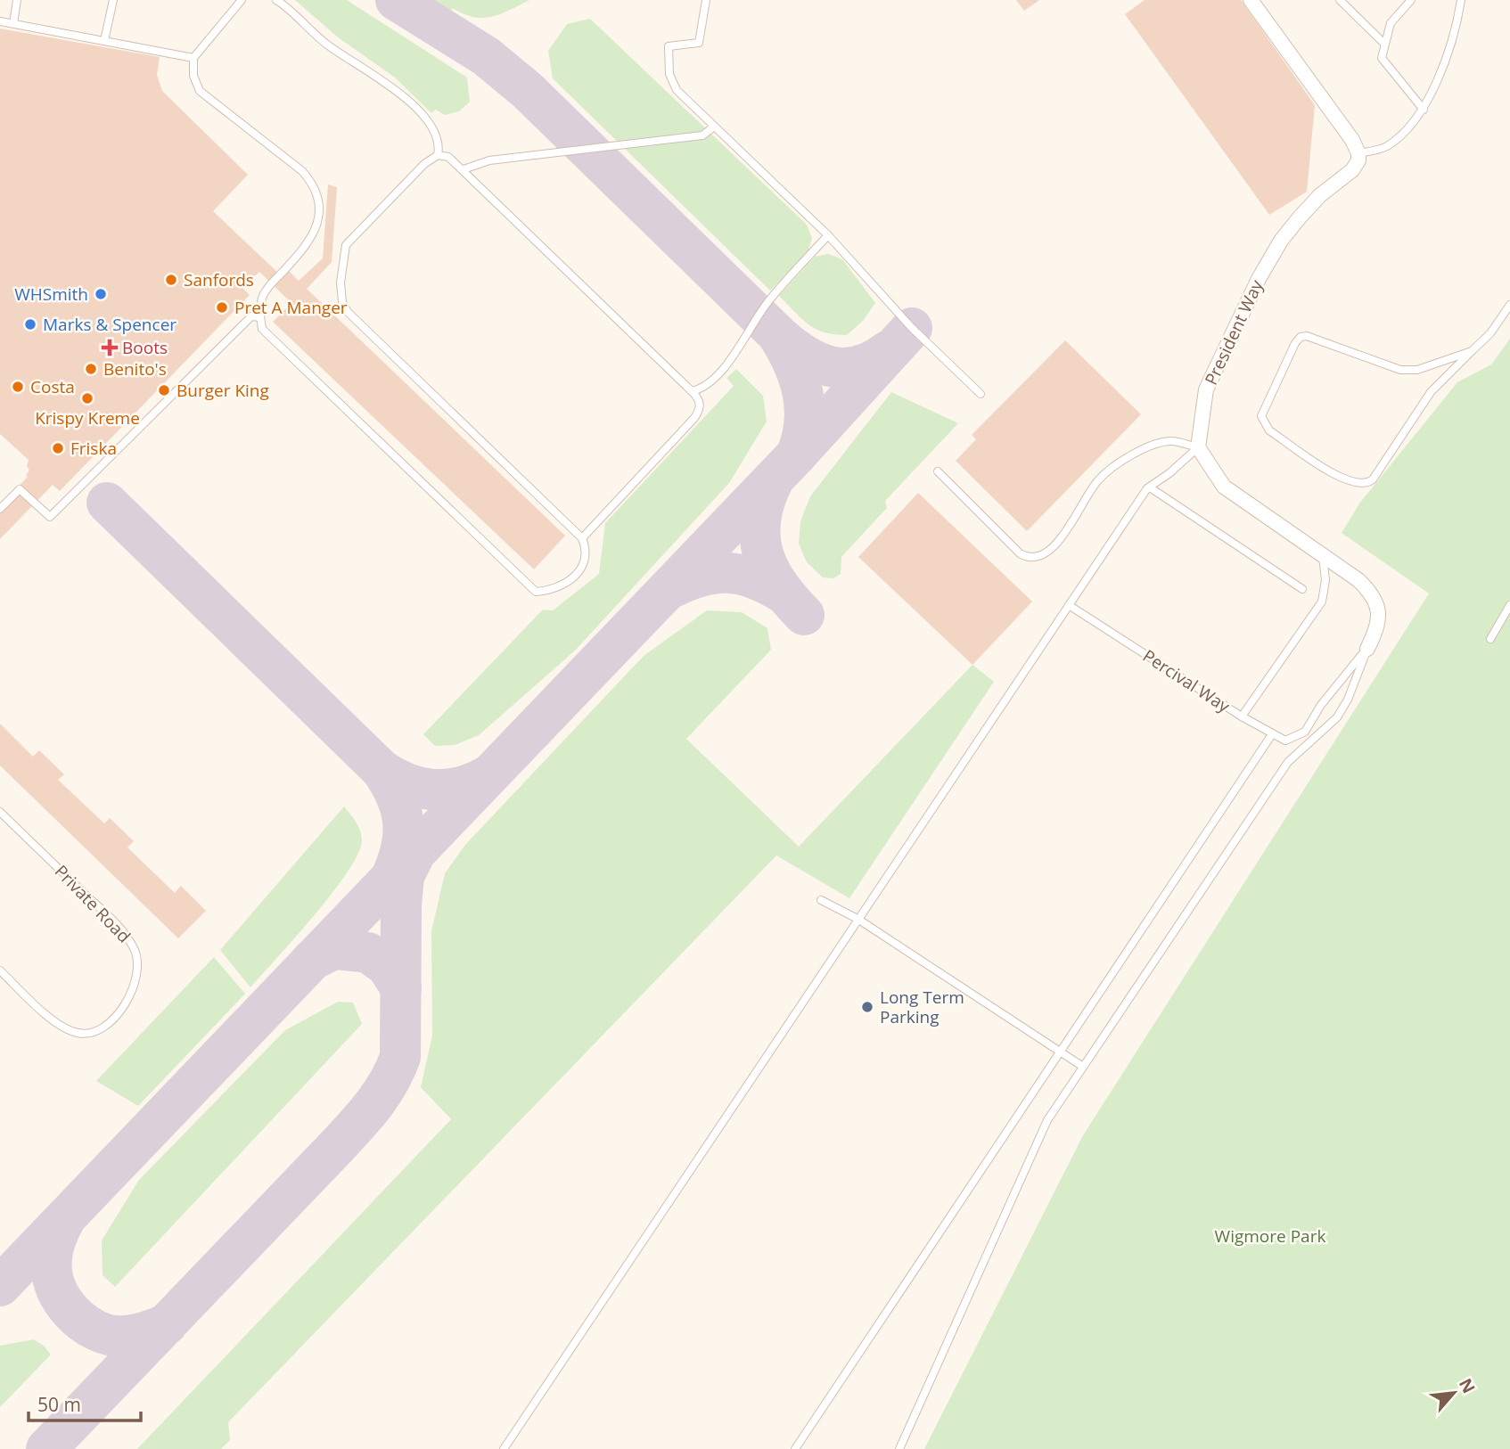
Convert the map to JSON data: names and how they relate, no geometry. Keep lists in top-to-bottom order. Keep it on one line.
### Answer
{"streets":{"street":["President Way"],"lane":["Percival Way","Private Road"]},"parks":["Wigmore Park"],"places":{"other":["Sanfords","WHSmith","Pret A Manger","Marks & Spencer","Benito's","Costa","Burger King","Krispy Kreme","Friska","Long Term Parking"],"health":["Boots"]},"scale_bar":"50 m","north":"top right"}
